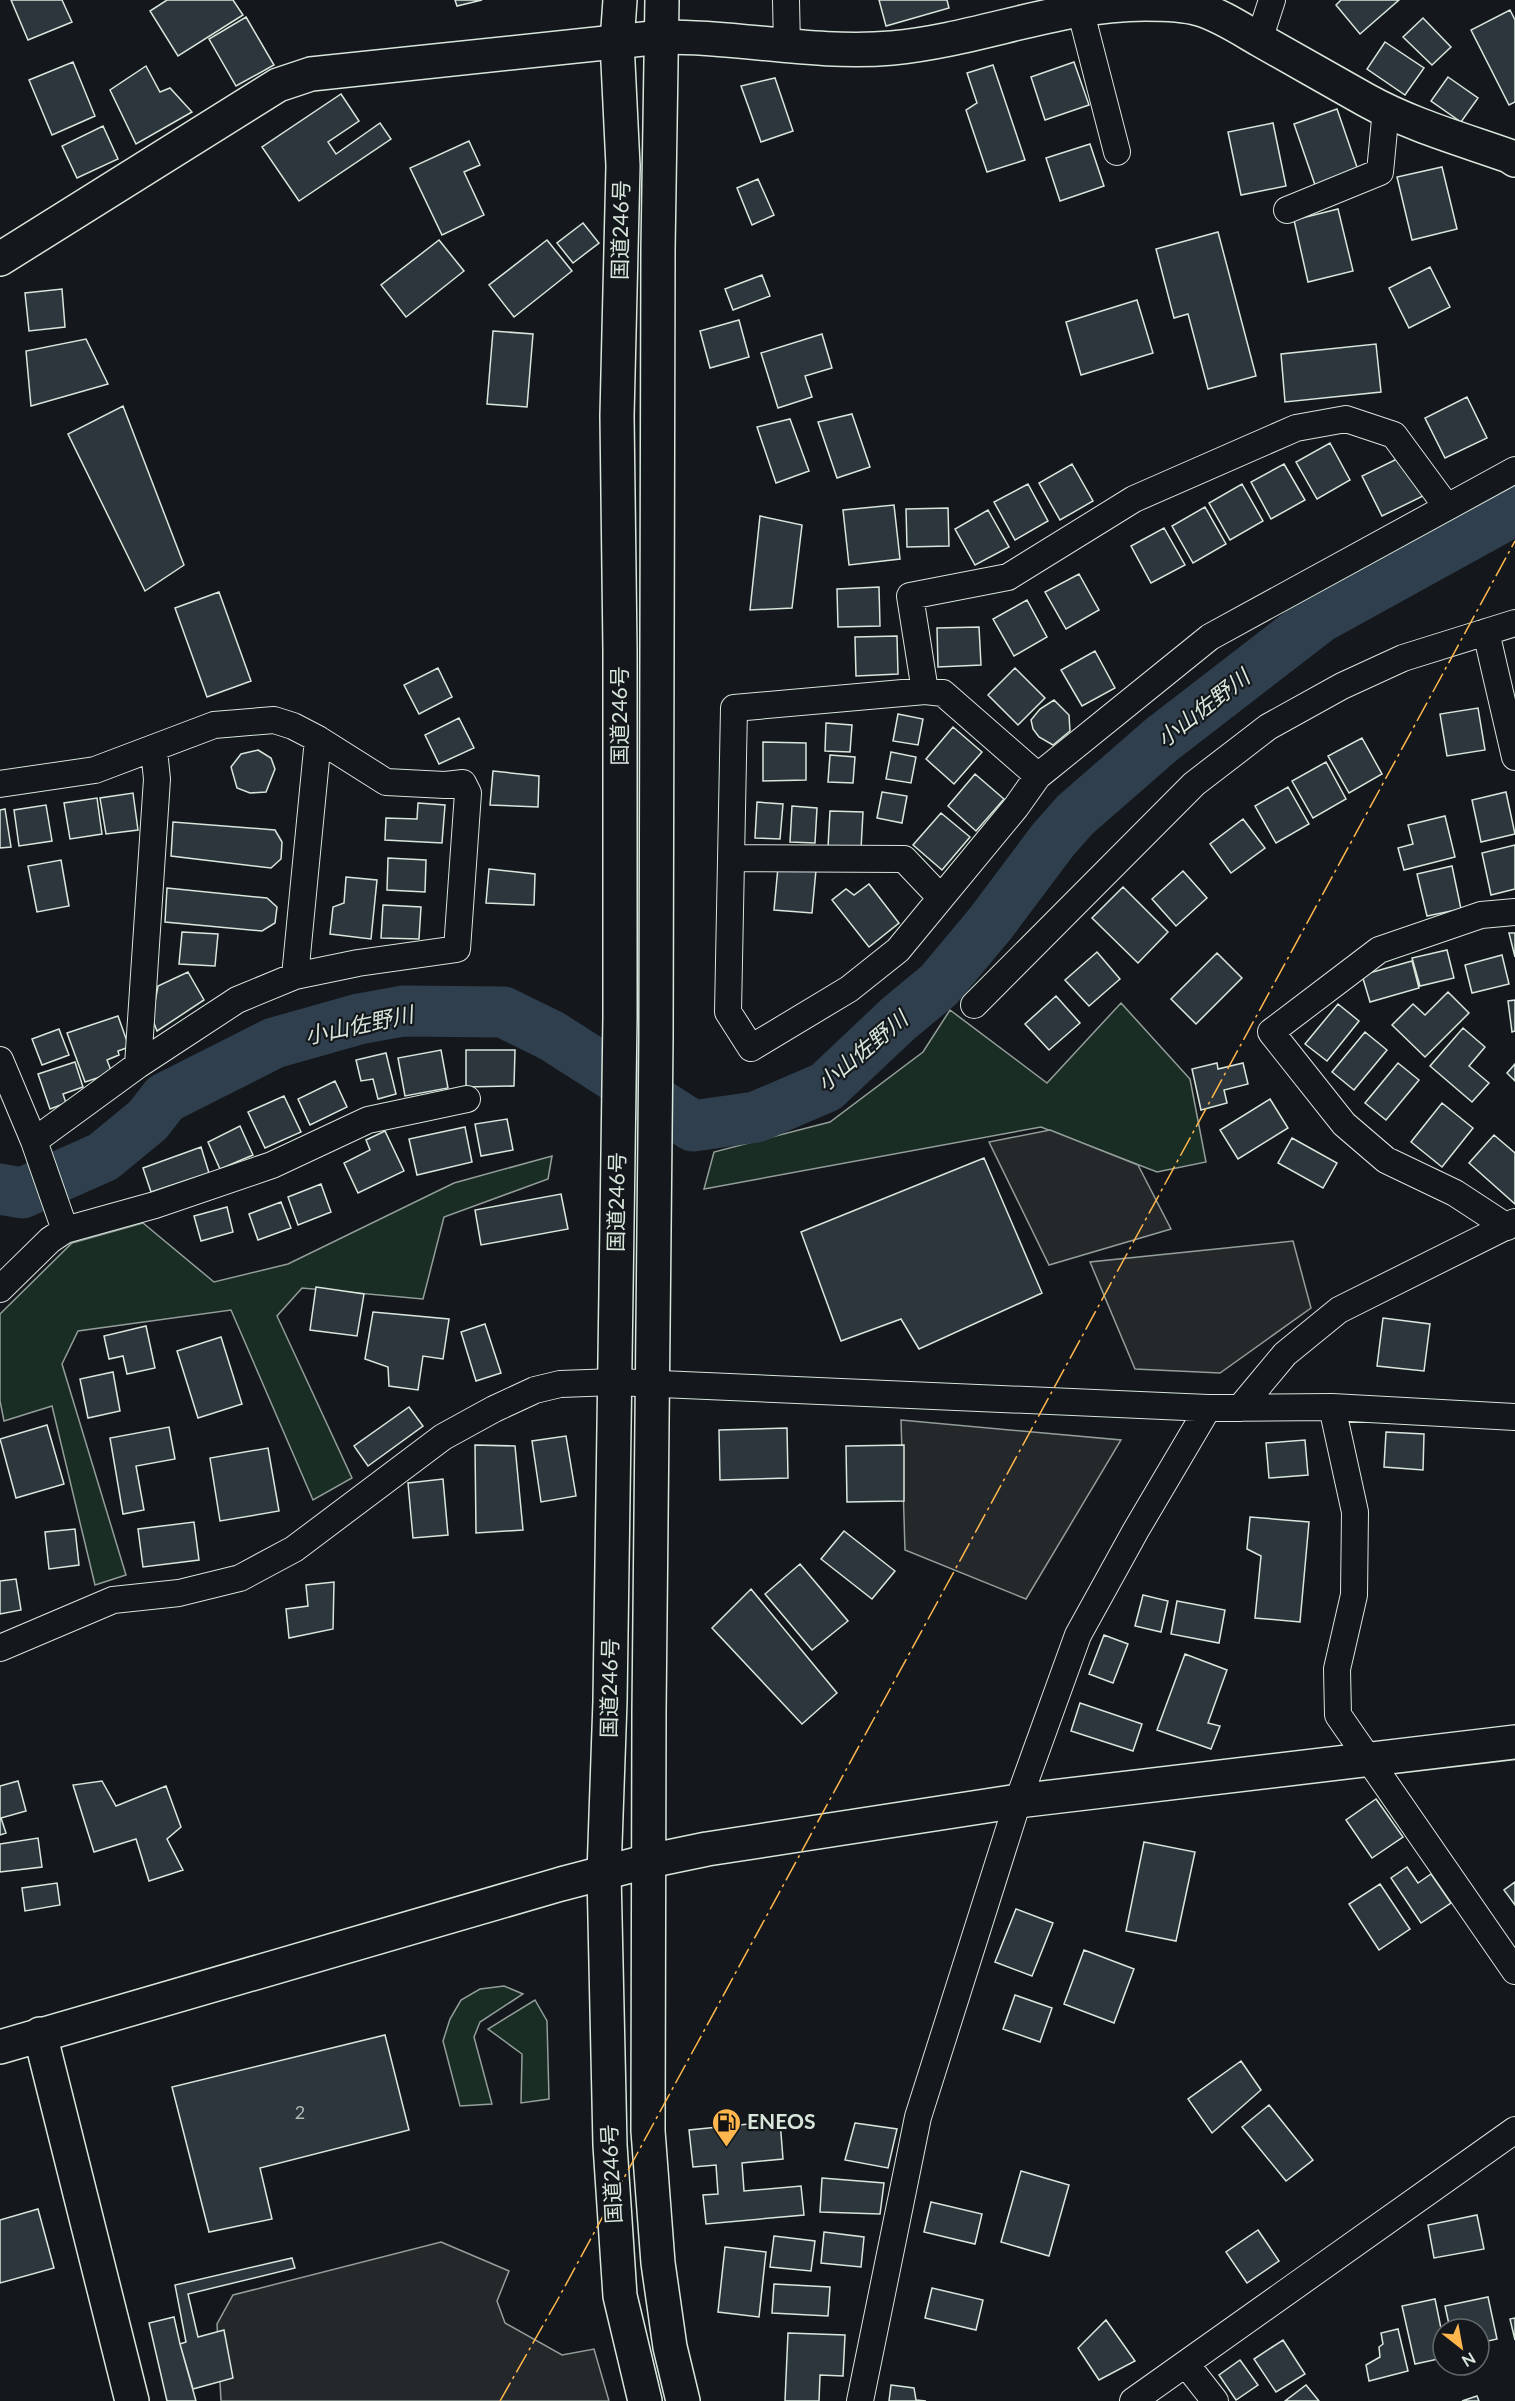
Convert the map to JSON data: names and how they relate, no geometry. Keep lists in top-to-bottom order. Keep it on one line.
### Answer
{"streets":{"main road":["国道246号"]},"water":["小山佐野川"],"places":{"fuel station":["ENEOS"]},"house_numbers":["2"],"north":"bottom right"}
